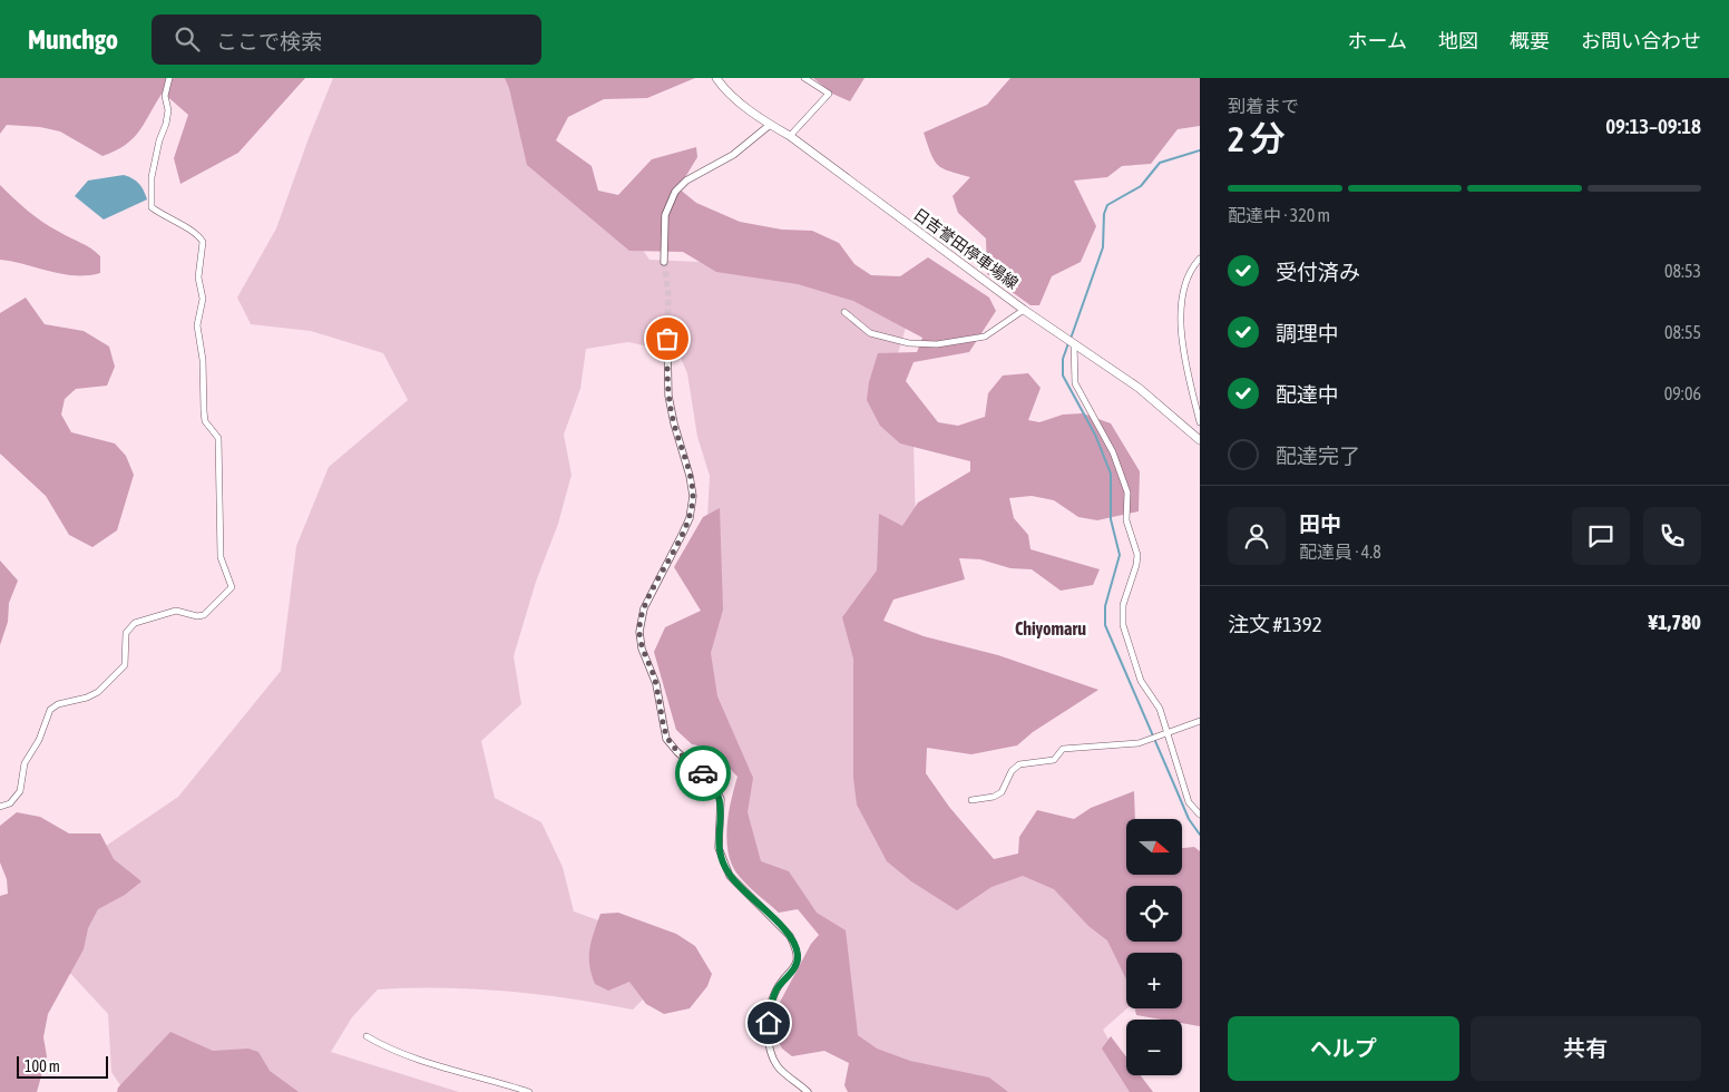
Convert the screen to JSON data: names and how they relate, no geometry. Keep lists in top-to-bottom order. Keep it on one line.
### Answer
{"streets":{"main road":["日吉誉田停車場線"]},"districts":["Chiyomaru"],"scale_bar":"100 m","north":"right","page":{"header":"Munchgo","search":"ここで検索","nav":["ホーム","地図","概要","お問い合わせ"],"heading":["2 分","到着まで","09:13–09:18"],"panel":["田中","配達員 · 4.8","注文 #1392","¥1,780"],"bar":"配達中 · 320 m","list":[["受付済み","08:53"],["調理中","08:55"],["配達中","09:06"],"配達完了"],"map_buttons":["+","−"],"buttons":["ヘルプ","共有"],"scale":"100 m"}}
